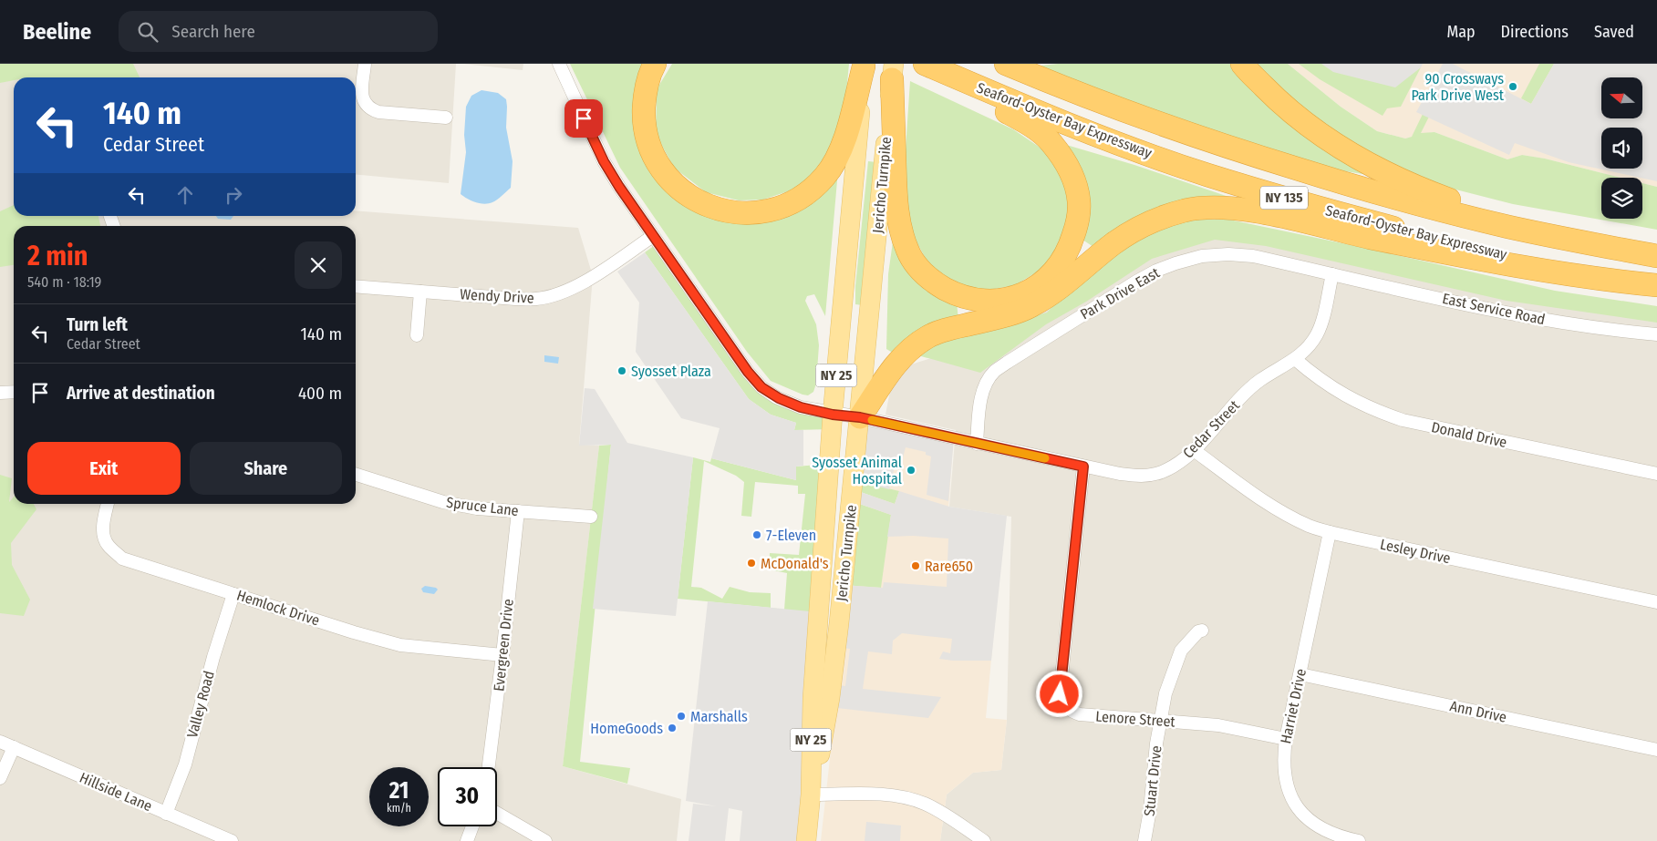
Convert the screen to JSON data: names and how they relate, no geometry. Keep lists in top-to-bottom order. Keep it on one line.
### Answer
{"streets":{"highway":["Seaford-Oyster Bay Expressway","NY 135"],"main road":["Jericho Turnpike","NY 25"],"street":["Park Drive East","Wendy Drive","East Service Road","Cedar Street","Donald Drive","Spruce Lane","Lesley Drive","Hemlock Drive","Evergreen Drive","Valley Road","Harriet Drive","Ann Drive","Lenore Street","Stuart Drive","Hillside Lane"]},"crossings":[["Jericho Turnpike","Cedar Street"],["Park Drive East","East Service Road"],["Park Drive East","Cedar Street"],["Wendy Drive","Cedar Street"],["East Service Road","Cedar Street"],["Cedar Street","Donald Drive"],["Cedar Street","Lesley Drive"],["Cedar Street","Lenore Street"],["Spruce Lane","Evergreen Drive"],["Lesley Drive","Harriet Drive"],["Hemlock Drive","Evergreen Drive"],["Hemlock Drive","Valley Road"],["Valley Road","Hillside Lane"],["Harriet Drive","Ann Drive"],["Harriet Drive","Lenore Street"],["Lenore Street","Stuart Drive"]],"places":["90 Crossways Park Drive West","Syosset Plaza","Syosset Animal Hospital","7-Eleven","McDonald's","Rare650","Marshalls","HomeGoods"],"north":"left","page":{"header":"Beeline","search":"Search here","nav":["Map","Directions","Saved"],"turn":["140 m","Cedar Street"],"heading":["2 min","540 m · 18:19"],"list":[{"name":"Turn left","note":"Cedar Street","value":"140 m"},{"name":"Arrive at destination","value":"400 m"}],"buttons":["Exit","Share"],"speed":"21 km/h","limit":"30"}}
